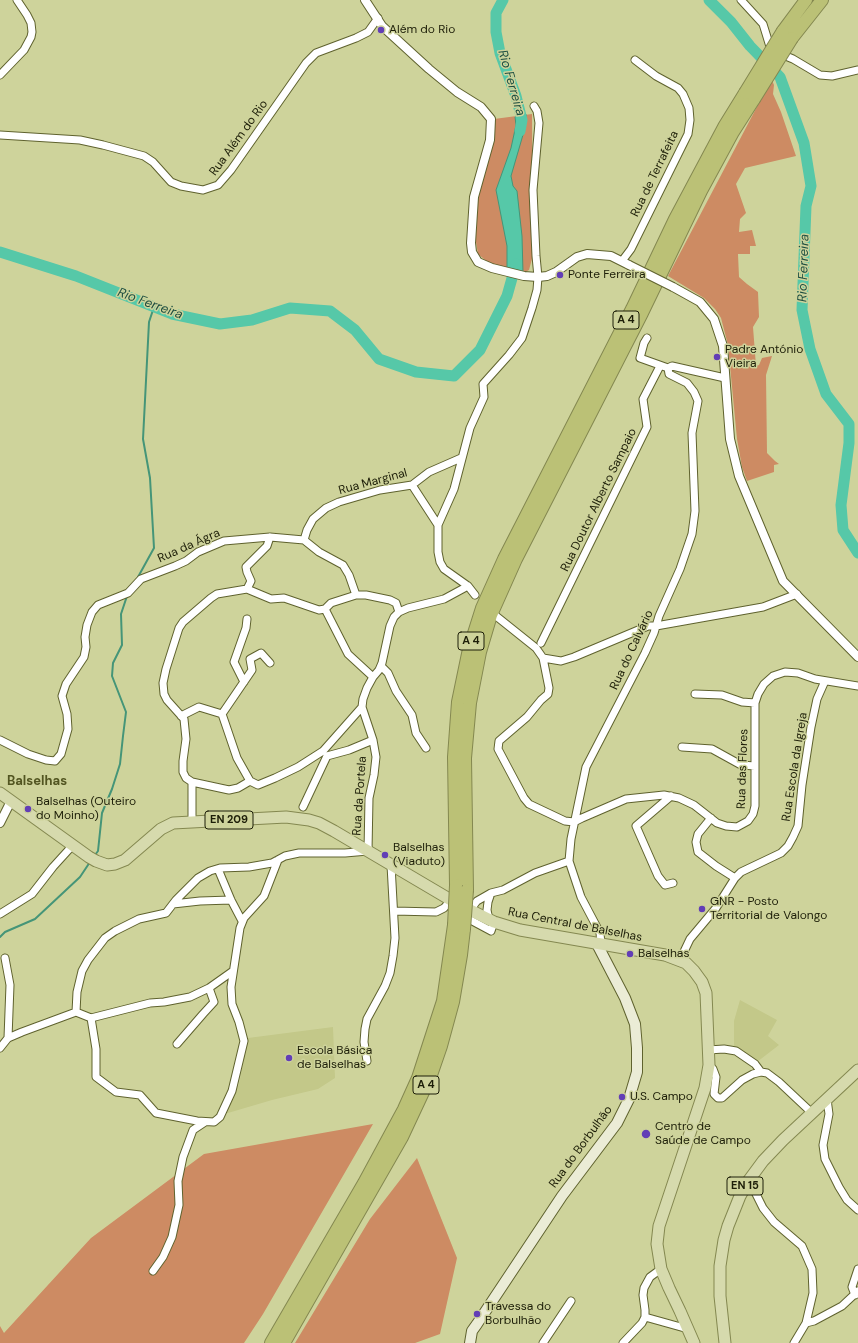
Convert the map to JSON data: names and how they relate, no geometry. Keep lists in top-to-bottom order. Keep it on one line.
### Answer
{"streets":{"highway":["A 4"],"main road":["EN 209","Rua Central de Balselhas","Rua do Borbulhão","EN 15"],"street":["Rua Além do Rio","Rua de Terrafeita","Rua Marginal","Rua Doutor Alberto Sampaio","Rua da Ágra","Rua do Calvário","Rua Escola da Igreja","Rua das Flores","Rua da Portela"]},"crossings":[["Rua Marginal","Rua da Ágra"],["Rua Doutor Alberto Sampaio","Rua do Calvário"],["Rua do Calvário","Rua Central de Balselhas"],["Rua do Calvário","Rua do Borbulhão"],["Rua Escola da Igreja","Rua das Flores"],["Rua Escola da Igreja","Rua Central de Balselhas"],["Rua da Portela","Rua Central de Balselhas"],["Rua Central de Balselhas","Rua do Borbulhão"]],"districts":["Balselhas"],"water":["Rio Ferreira"],"places":["Além do Rio","Ponte Ferreira","Padre António Vieira","Balselhas (Outeiro do Moinho)","Balselhas (Viaduto)","GNR - Posto Territorial de Valongo","Balselhas","Escola Básica de Balselhas","U.S. Campo","Centro de Saúde de Campo","Travessa do Borbulhão"]}
